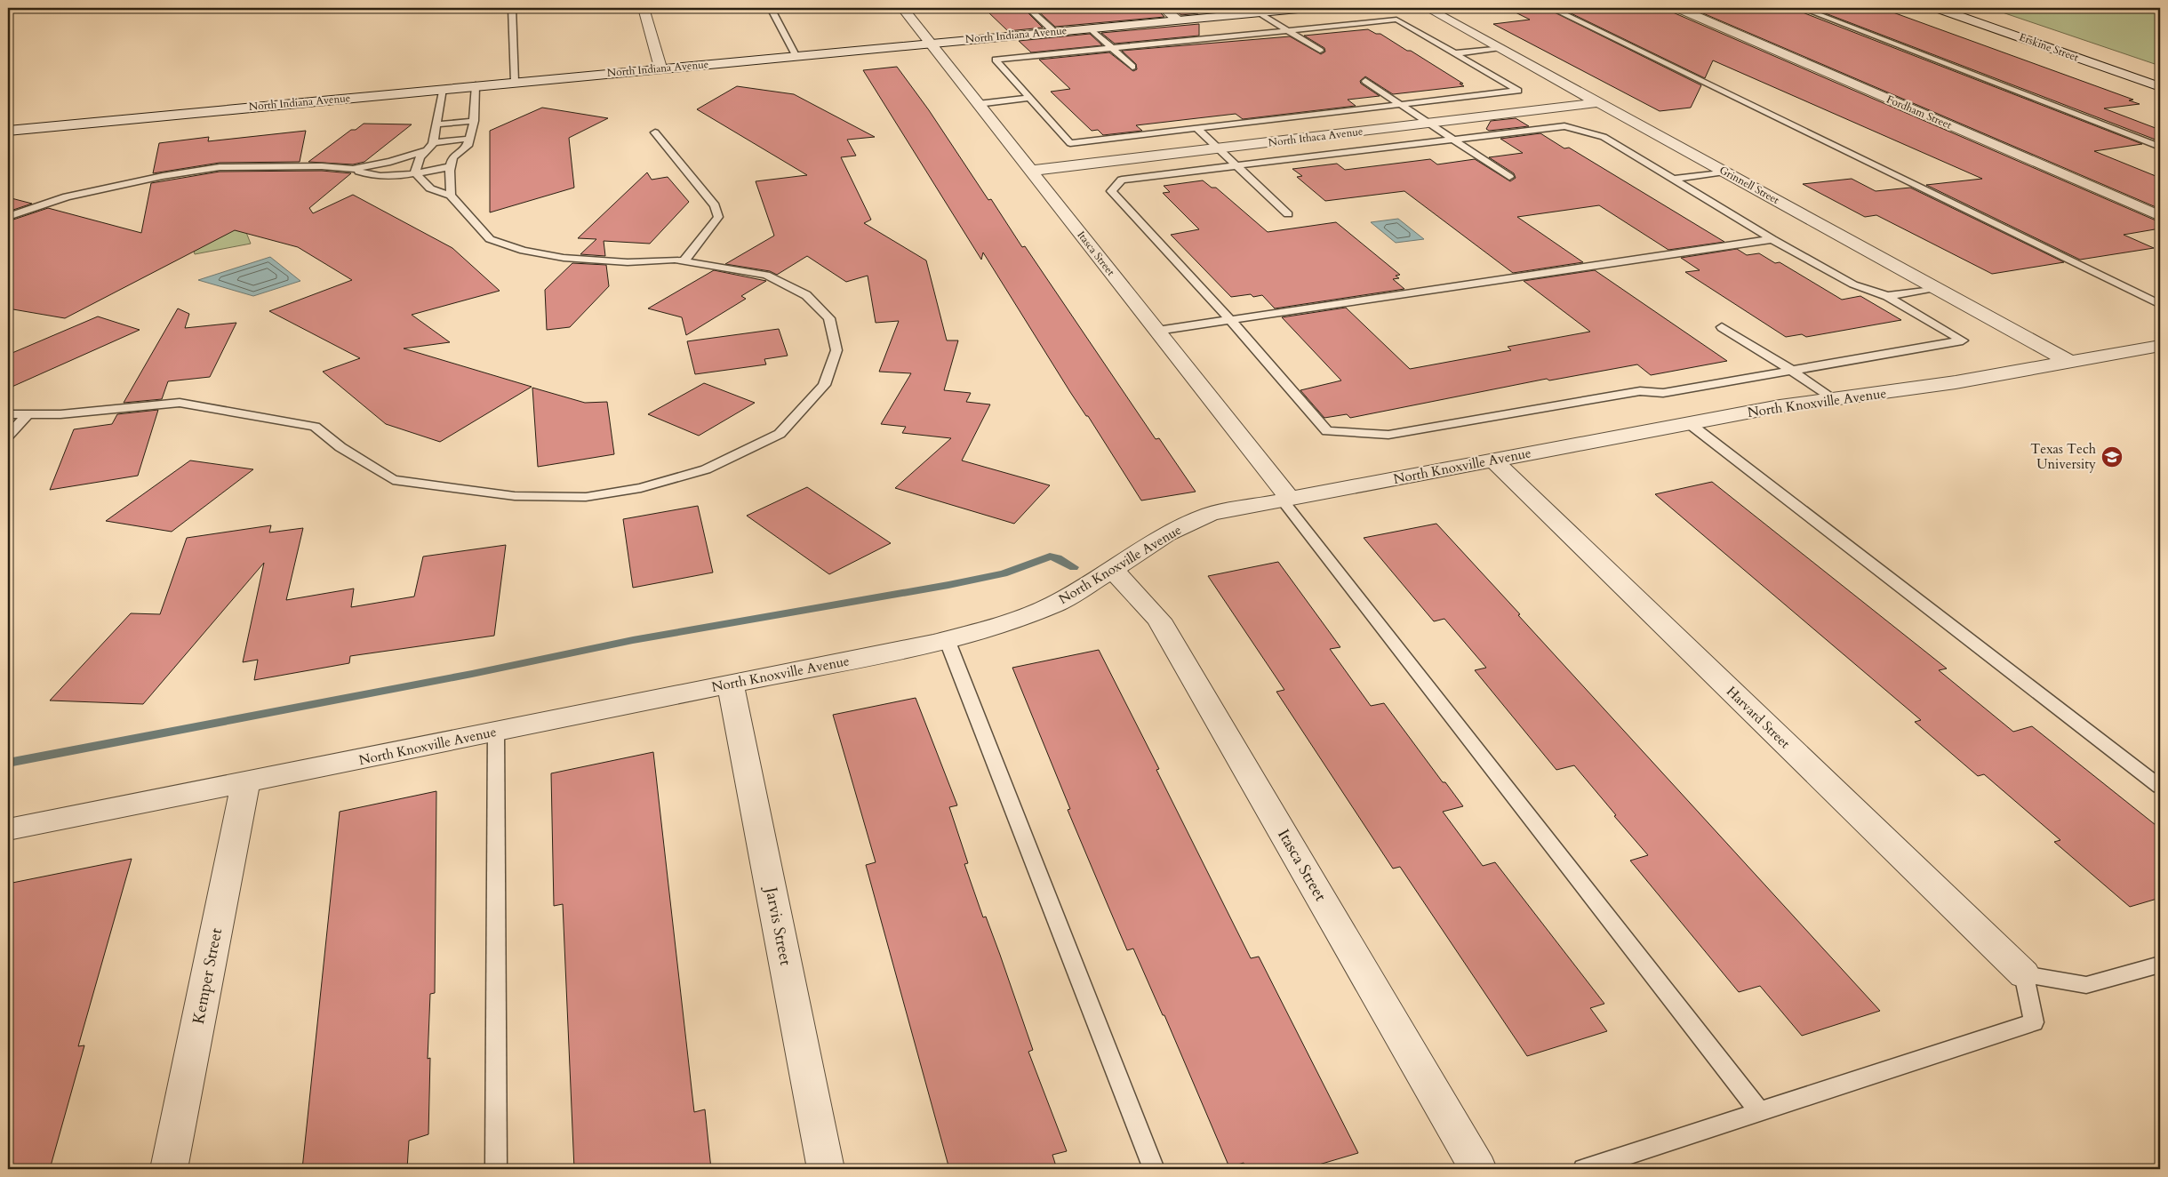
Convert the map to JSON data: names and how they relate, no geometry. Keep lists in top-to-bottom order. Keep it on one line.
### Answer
{"streets":{"street":["North Indiana Avenue","Erskine Street","Fordham Street","North Ithaca Avenue","Grinnell Street","Itasca Street","North Knoxville Avenue","Harvard Street","Jarvis Street","Kemper Street"]},"crossings":[["North Indiana Avenue","Itasca Street"],["North Ithaca Avenue","Grinnell Street"],["North Ithaca Avenue","Itasca Street"],["Grinnell Street","North Knoxville Avenue"],["Itasca Street","North Knoxville Avenue"],["North Knoxville Avenue","Harvard Street"],["North Knoxville Avenue","Jarvis Street"],["North Knoxville Avenue","Kemper Street"]],"places":{"school or university":["Texas Tech University"]}}
